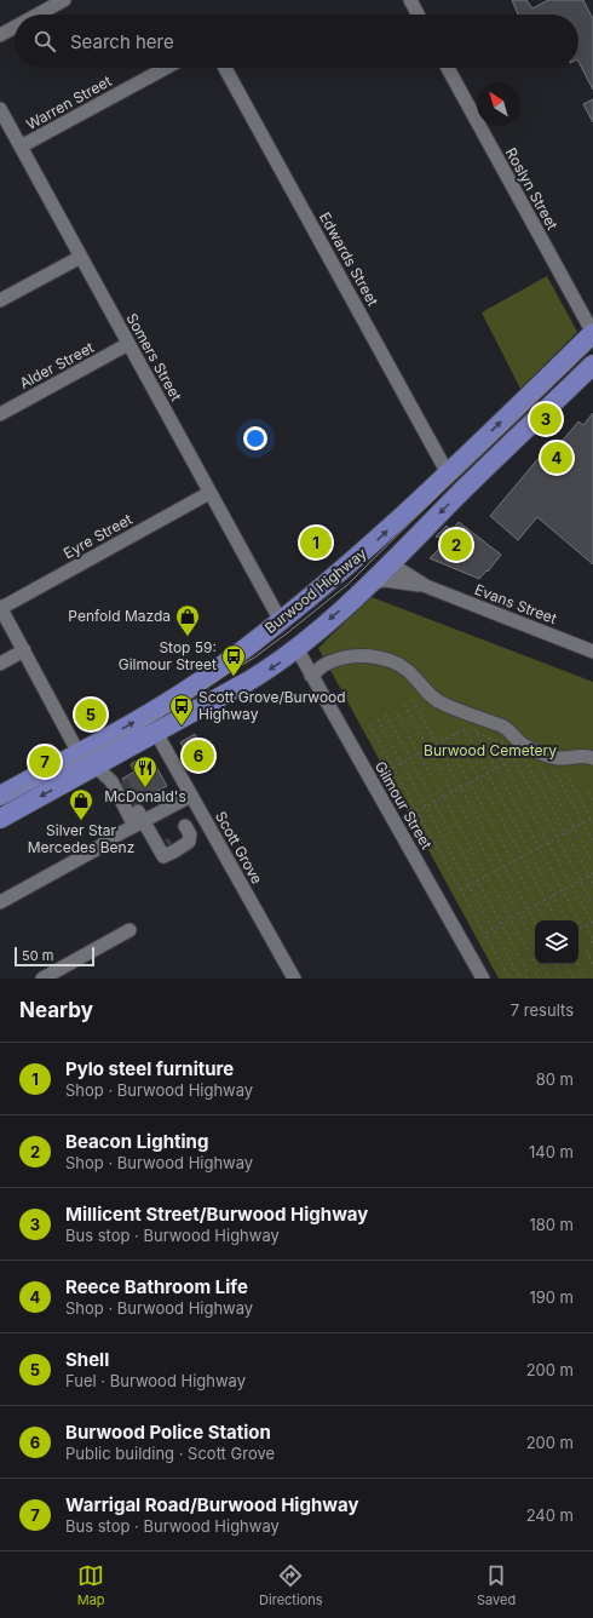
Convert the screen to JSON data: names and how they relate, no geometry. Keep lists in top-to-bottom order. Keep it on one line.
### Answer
{"streets":{"highway":["Burwood Highway"],"street":["Warren Street","Roslyn Street","Edwards Street","Somers Street","Alder Street","Eyre Street","Evans Street","Gilmour Street","Scott Grove"]},"crossings":[["Warren Street","Somers Street"],["Roslyn Street","Burwood Highway"],["Edwards Street","Burwood Highway"],["Somers Street","Alder Street"],["Somers Street","Eyre Street"],["Somers Street","Burwood Highway"],["Burwood Highway","Evans Street"],["Burwood Highway","Gilmour Street"],["Burwood Highway","Scott Grove"]],"parks":["Burwood Cemetery"],"places":{"shop":["Penfold Mazda","Silver Star Mercedes Benz"],"bus stop":["Stop 59: Gilmour Street","Scott Grove/Burwood Highway"],"restaurant":["McDonald's"]},"scale_bar":"50 m","north":"top left","page":{"search":"Search here","pins":["3","4","1","2","5","6","7"],"scale":"50 m","heading":["Nearby","7 results"],"list":[{"mark":"1","name":"Pylo steel furniture","note":"Shop · Burwood Highway","value":"80 m"},{"mark":"2","name":"Beacon Lighting","note":"Shop · Burwood Highway","value":"140 m"},{"mark":"3","name":"Millicent Street/Burwood Highway","note":"Bus stop · Burwood Highway","value":"180 m"},{"mark":"4","name":"Reece Bathroom Life","note":"Shop · Burwood Highway","value":"190 m"},{"mark":"5","name":"Shell","note":"Fuel · Burwood Highway","value":"200 m"},{"mark":"6","name":"Burwood Police Station","note":"Public building · Scott Grove","value":"200 m"},{"mark":"7","name":"Warrigal Road/Burwood Highway","note":"Bus stop · Burwood Highway","value":"240 m"}],"nav":["Map","Directions","Saved"]}}
